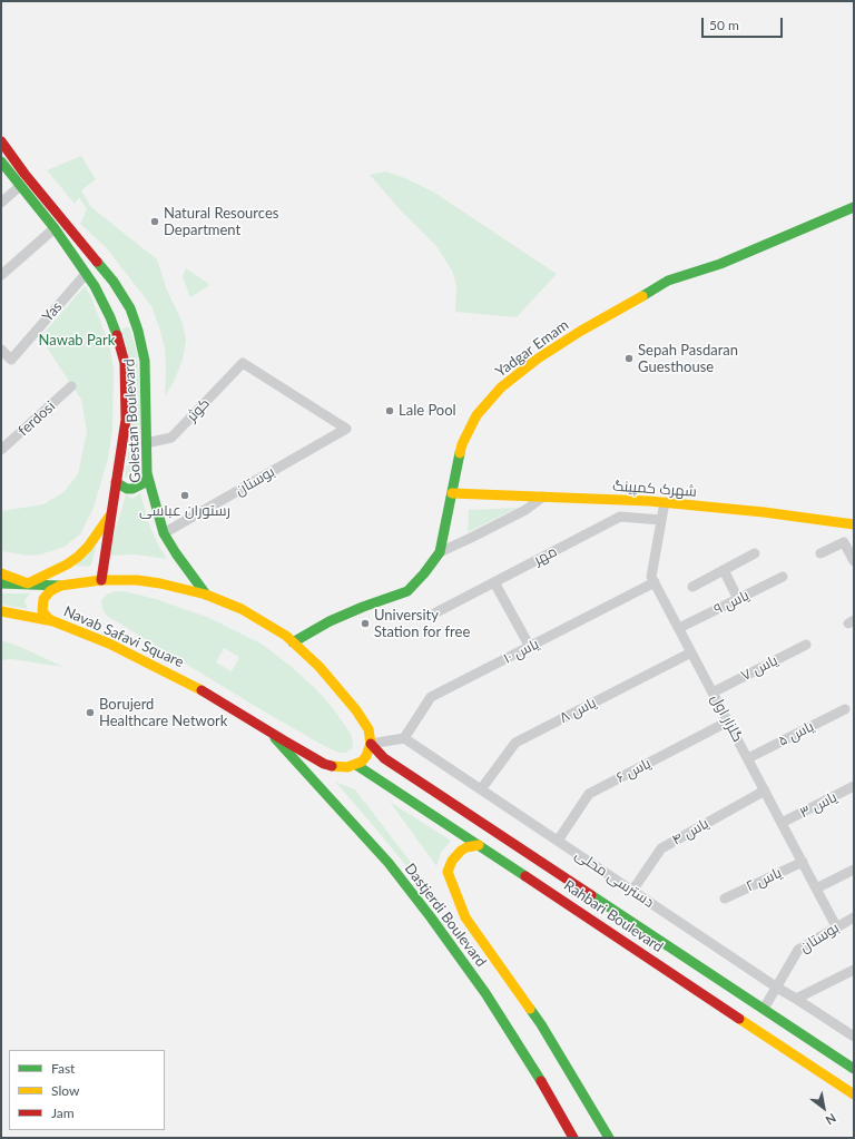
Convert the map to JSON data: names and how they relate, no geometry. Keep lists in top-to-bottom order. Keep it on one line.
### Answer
{"streets":{"main road":["Yadgar Emam","Golestan Boulevard","شهرک کمپینگ","Navab Safavi Square","Dastjerdi Boulevard","Rahbari Boulevard"],"street":["Yas","کوثر","ferdosi","بوستان","مهر","یاس ۹","یاس ۱۰","یاس ۷","یاس ۸","گلزار اول","یاس ۵","یاس ۶","یاس ۳","یاس ۴","دسترسی محلی","یاس ۲"]},"crossings":[["Yas","Golestan Boulevard"],["Yadgar Emam","شهرک کمپینگ"],["Yadgar Emam","Navab Safavi Square"],["کوثر","Golestan Boulevard"],["کوثر","بوستان"],["Golestan Boulevard","بوستان"],["Golestan Boulevard","Navab Safavi Square"],["بوستان","گلزار اول"],["بوستان","دسترسی محلی"],["بوستان","Rahbari Boulevard"],["شهرک کمپینگ","گلزار اول"],["مهر","گلزار اول"],["یاس ۹","گلزار اول"],["Navab Safavi Square","Dastjerdi Boulevard"],["Navab Safavi Square","Rahbari Boulevard"],["یاس ۱۰","گلزار اول"],["یاس ۱۰","دسترسی محلی"],["یاس ۷","گلزار اول"],["یاس ۸","گلزار اول"],["یاس ۸","دسترسی محلی"],["گلزار اول","یاس ۵"],["گلزار اول","یاس ۶"],["گلزار اول","یاس ۳"],["گلزار اول","یاس ۴"],["گلزار اول","یاس ۲"],["یاس ۶","دسترسی محلی"],["یاس ۴","دسترسی محلی"],["Dastjerdi Boulevard","Rahbari Boulevard"]],"parks":["Nawab Park"],"places":["Natural Resources Department","Sepah Pasdaran Guesthouse","Lale Pool","رستوران عباسی","University Station for free","Borujerd Healthcare Network"],"legend":["Fast","Slow","Jam"],"scale_bar":"50 m","north":"bottom right"}
